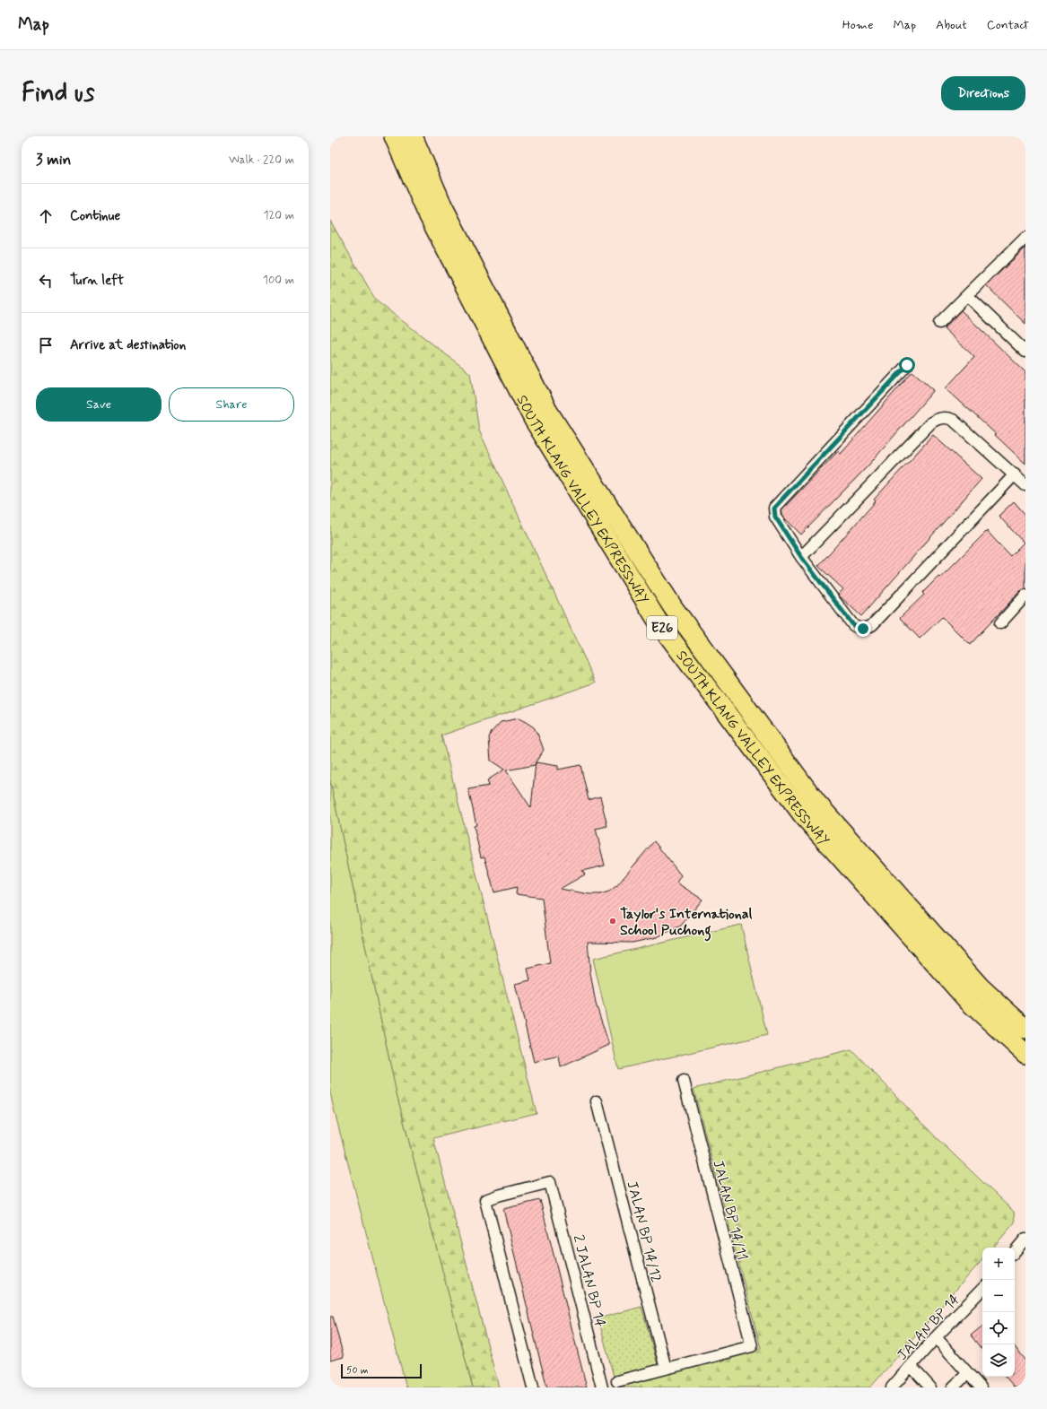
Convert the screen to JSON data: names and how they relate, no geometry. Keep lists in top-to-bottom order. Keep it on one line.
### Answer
{"streets":{"highway":["SOUTH KLANG VALLEY EXPRESSWAY","E26"],"street":["JALAN BP 14/11","JALAN BP 14/12","2 JALAN BP 14","JALAN BP 14"]},"crossings":[["JALAN BP 14/11","JALAN BP 14/12"]],"places":["Taylor's International School Puchong"],"scale_bar":"50 m","page":{"header":"Map","nav":["Home","Map","About","Contact"],"buttons":["Directions",["Save","Share"]],"title":"Find us","heading":["3 min","Walk · 220 m"],"list":[["Continue","120 m"],["Turn left","100 m"],"Arrive at destination"],"map_buttons":["+","−"],"scale":"50 m"}}
